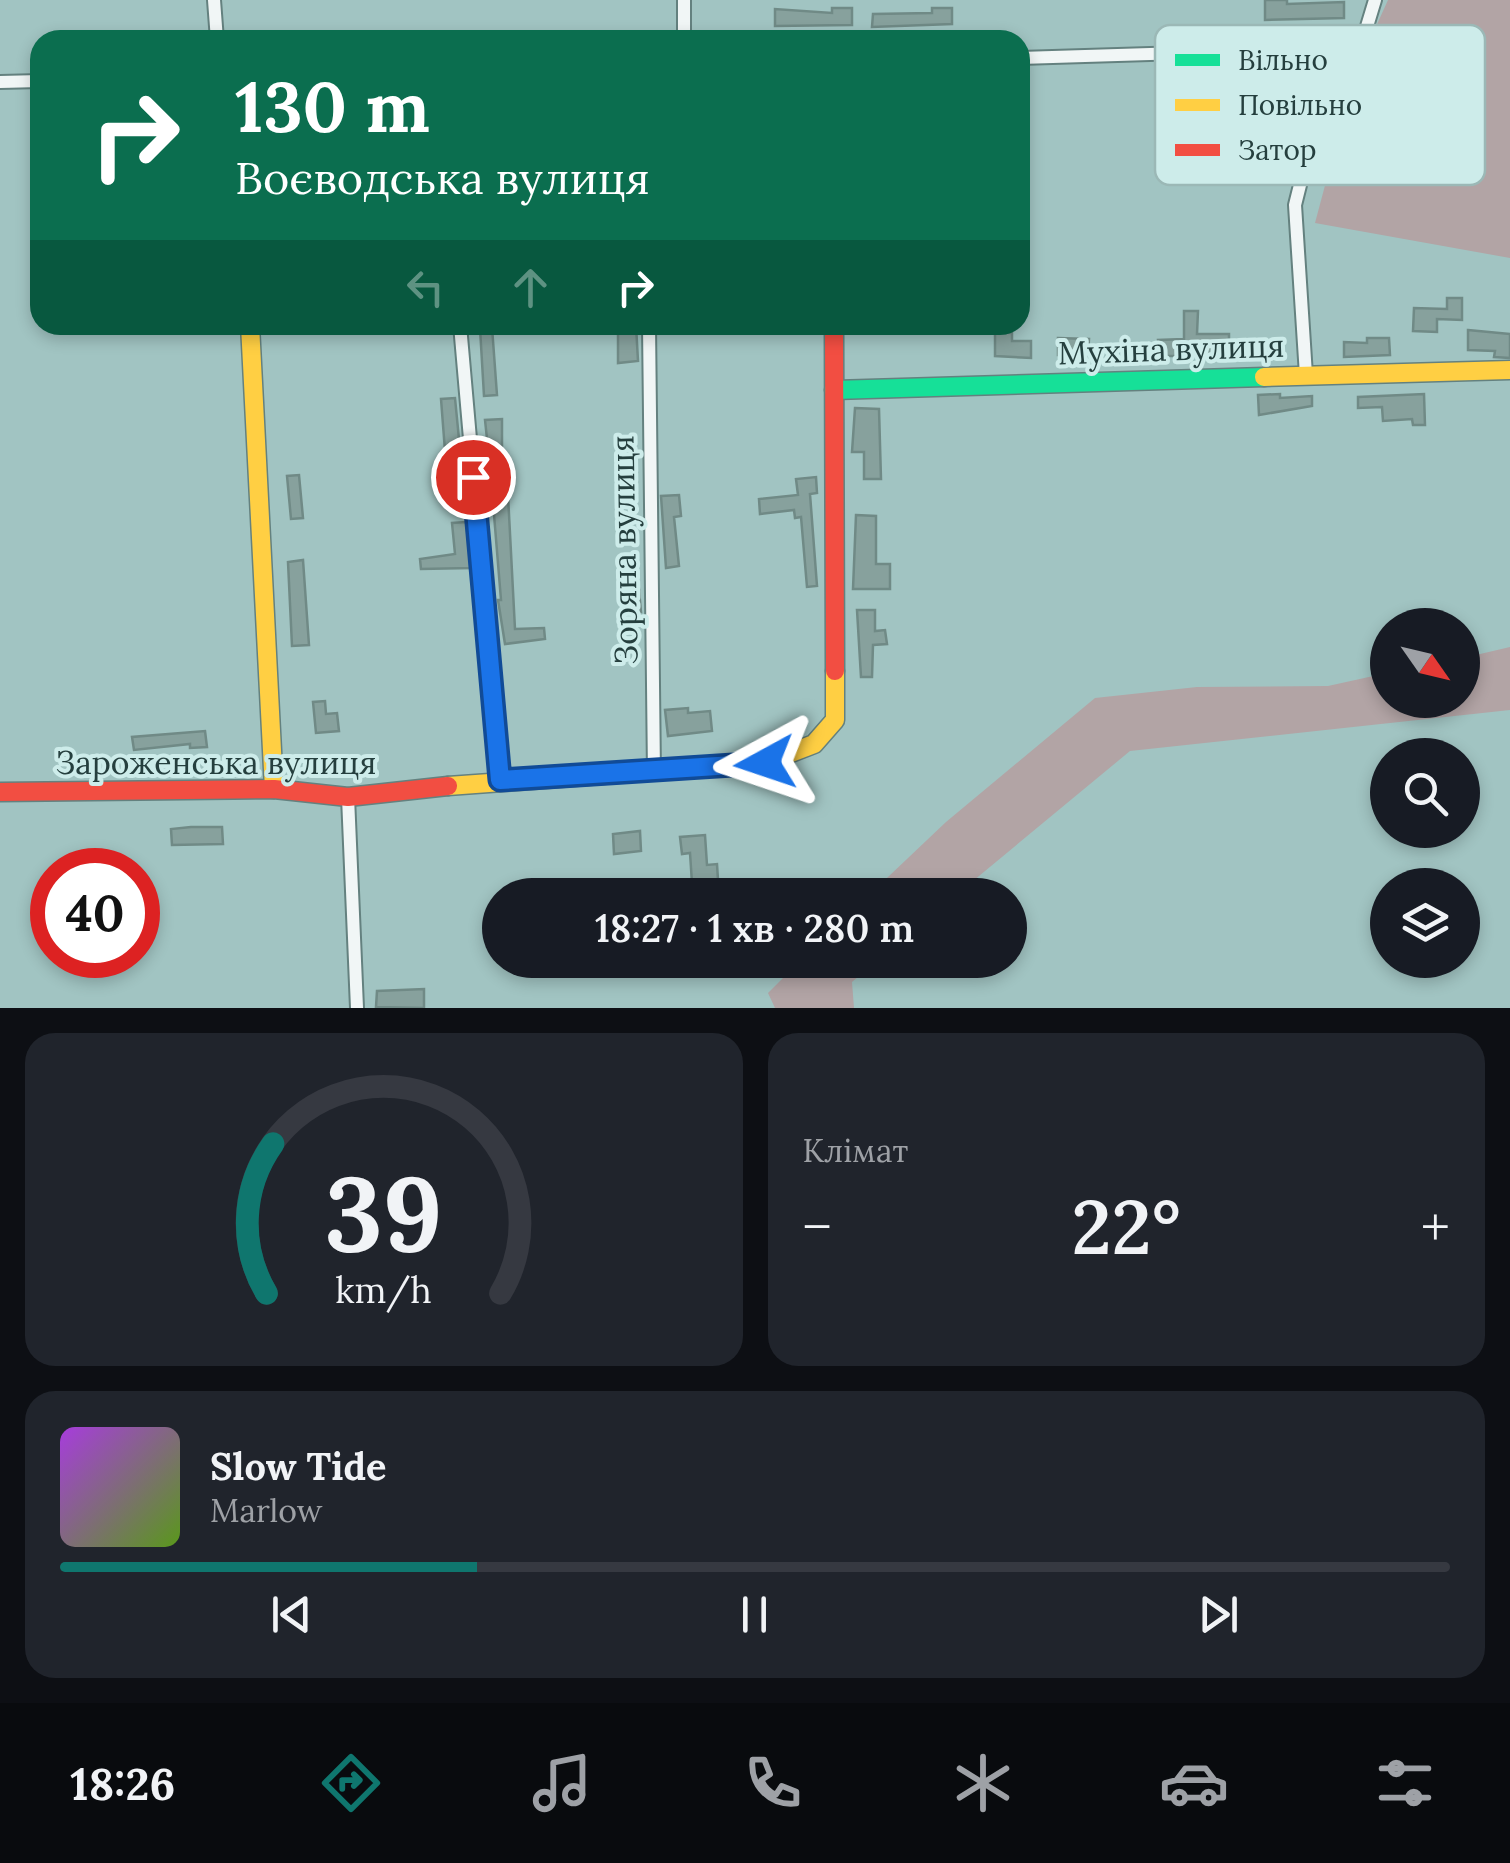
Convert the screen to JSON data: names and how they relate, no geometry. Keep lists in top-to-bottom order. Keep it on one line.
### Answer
{"streets":{"street":["Мухіна вулиця","Зоряна вулиця","Зароженська вулиця"]},"crossings":[["Мухіна вулиця","Зароженська вулиця"],["Зоряна вулиця","Зароженська вулиця"]],"legend":["Вільно","Повільно","Затор"],"north":"bottom right","page":{"turn":["130 m","Воєводська вулиця"],"limit":"40","trip":"18:27 · 1 хв · 280 m","tile":"Клімат","heat":["−","22°","+"],"song":["Slow Tide","Marlow"],"tabs":"18:26","gauge":["39","km/h"]}}
